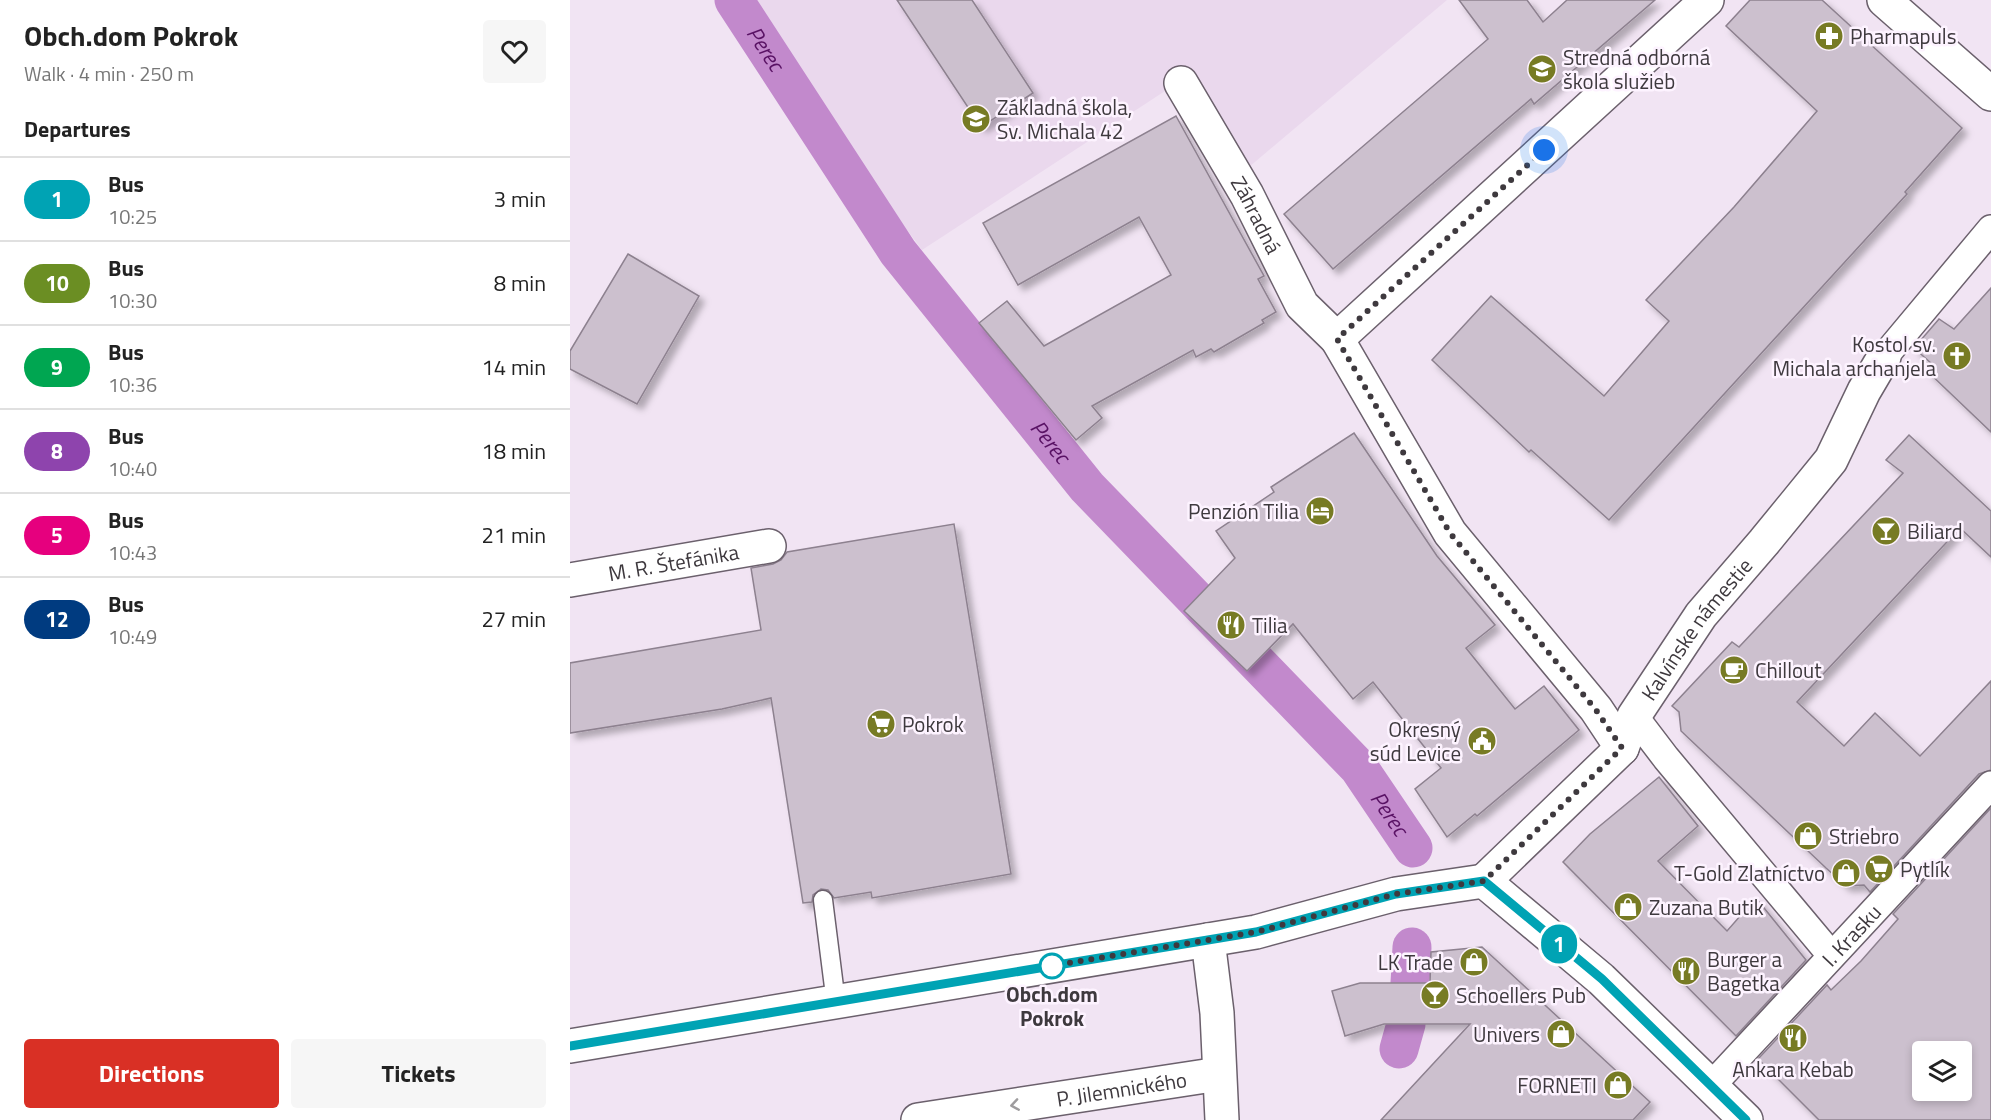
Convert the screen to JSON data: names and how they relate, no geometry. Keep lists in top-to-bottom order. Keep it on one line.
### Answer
{"streets":{"street":["Záhradná","M. R. Štefánika","Kalvínske námestie","I. Krasku","P. Jilemnického"]},"crossings":[["Záhradná","Kalvínske námestie"]],"water":["Perec"],"places":{"pharmacy":["Pharmapuls"],"school or university":["Stredná odborná škola služieb","Základná škola, Sv. Michala 42"],"church":["Kostol sv. Michala archanjela"],"hotel":["Penzión Tilia"],"bar":["Biliard","Schoellers Pub"],"restaurant":["Tilia","Burger a Bagetka","Ankara Kebab"],"cafe":["Chillout"],"supermarket":["Pokrok","Pytlík"],"public building":["Okresný súd Levice"],"shop":["Striebro","T-Gold Zlatníctvo","Zuzana Butik","LK Trade","Univers","FORNETI"],"other":["Obch.dom Pokrok"]},"lines":["bus line 1"],"page":{"heading":[["Obch.dom Pokrok","Walk · 4 min · 250 m"],"Departures"],"on_map":"1","list":[{"mark":"1","name":"Bus","note":"10:25","value":"3 min"},{"mark":"10","name":"Bus","note":"10:30","value":"8 min"},{"mark":"9","name":"Bus","note":"10:36","value":"14 min"},{"mark":"8","name":"Bus","note":"10:40","value":"18 min"},{"mark":"5","name":"Bus","note":"10:43","value":"21 min"},{"mark":"12","name":"Bus","note":"10:49","value":"27 min"}],"buttons":["Directions","Tickets"]}}
